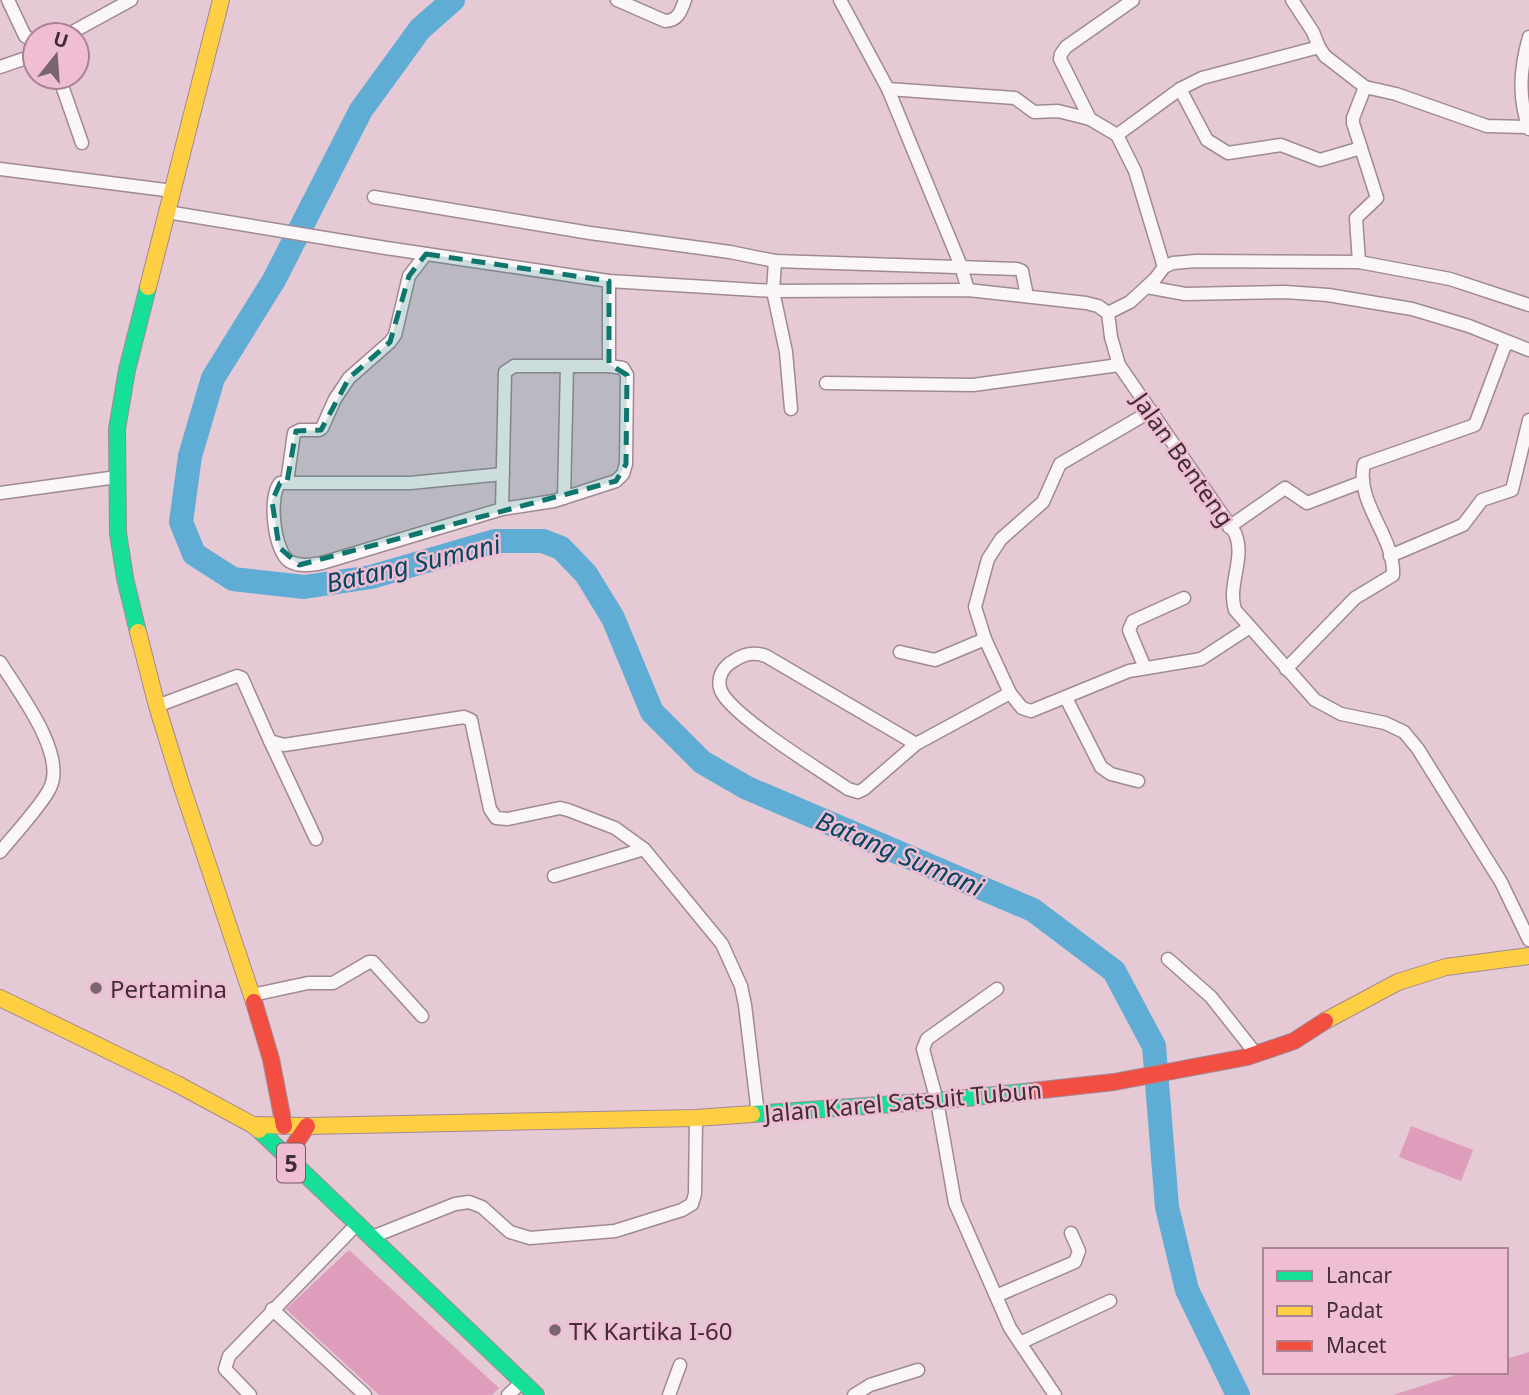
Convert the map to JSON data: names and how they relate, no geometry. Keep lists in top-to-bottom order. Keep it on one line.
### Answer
{"streets":{"main road":["Jalan Karel Satsuit Tubun","5"],"street":["Jalan Benteng"]},"crossings":[["Jalan Karel Satsuit Tubun","5"]],"water":["Batang Sumani"],"places":["Pertamina","TK Kartika I-60"],"legend":["Lancar","Padat","Macet"],"north":"top"}
